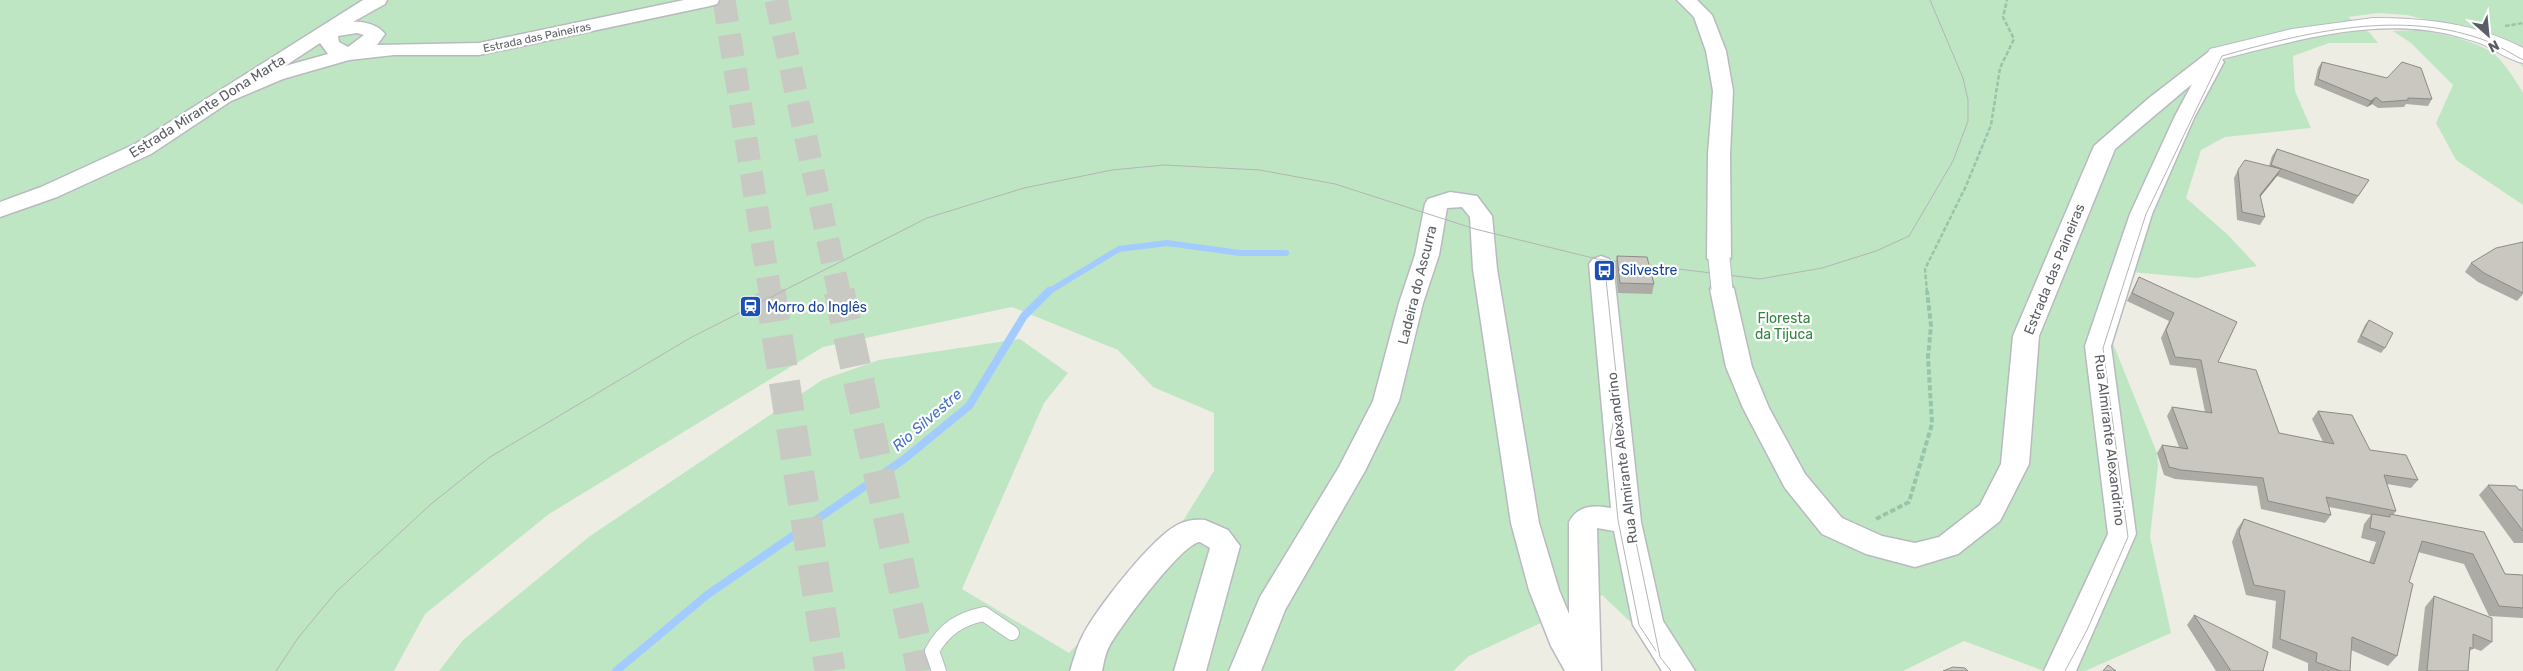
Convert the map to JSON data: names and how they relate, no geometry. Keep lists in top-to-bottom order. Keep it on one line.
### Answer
{"streets":{"street":["Estrada das Paineiras","Estrada Mirante Dona Marta","Ladeira do Ascurra","Rua Almirante Alexandrino"]},"crossings":[["Estrada das Paineiras","Rua Almirante Alexandrino"]],"water":["Rio Silvestre"],"parks":["Floresta da Tijuca"],"places":{"bus stop":["Silvestre"],"station":["Morro do Inglês"]},"north":"bottom right"}
